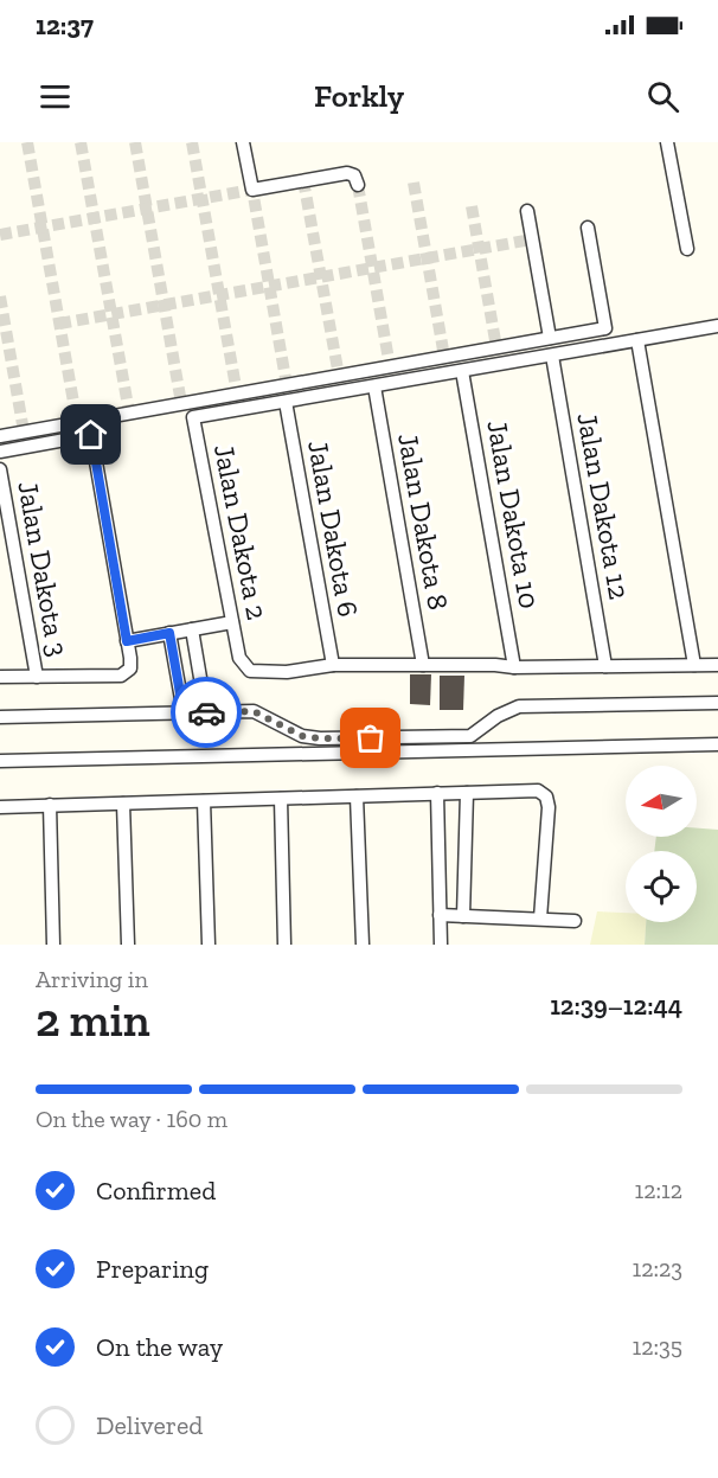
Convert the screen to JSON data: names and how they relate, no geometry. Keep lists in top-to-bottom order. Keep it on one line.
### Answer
{"streets":{"street":["Jalan Dakota 12","Jalan Dakota 10","Jalan Dakota 8","Jalan Dakota 6","Jalan Dakota 2","Jalan Dakota 3"]},"crossings":[["Jalan Dakota 6","Jalan Dakota 2"]],"north":"left","page":{"status":"12:37","header":"Forkly","heading":["2 min","Arriving in","12:39–12:44"],"bar":"On the way · 160 m","list":[["Confirmed","12:12"],["Preparing","12:23"],["On the way","12:35"],"Delivered"]}}
